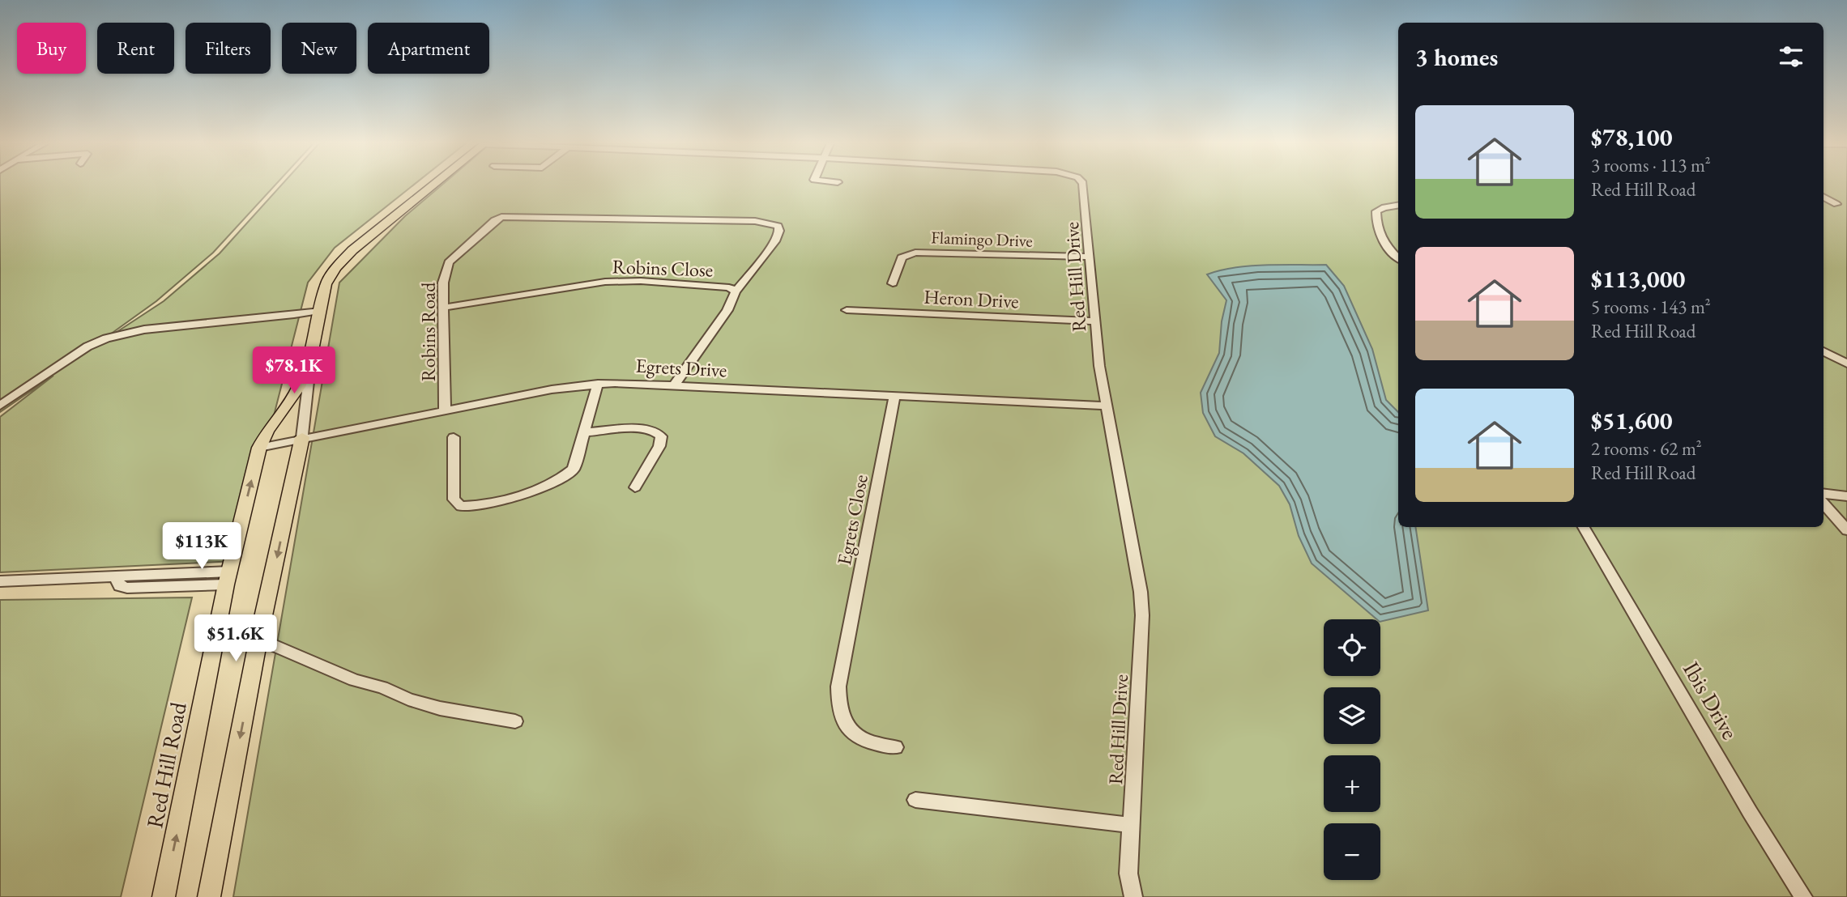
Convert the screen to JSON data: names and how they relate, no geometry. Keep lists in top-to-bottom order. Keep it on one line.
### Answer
{"streets":{"main road":["Red Hill Road"],"street":["Flamingo Drive","Robins Close","Red Hill Drive","Heron Drive","Robins Road","Egrets Drive","Egrets Close","Ibis Drive"]},"crossings":[["Flamingo Drive","Red Hill Drive"],["Robins Close","Robins Road"],["Robins Close","Egrets Drive"],["Red Hill Drive","Heron Drive"],["Red Hill Drive","Egrets Drive"],["Robins Road","Egrets Drive"],["Egrets Drive","Egrets Close"],["Egrets Drive","Red Hill Road"]],"page":{"chip":["Buy","Rent","Filters","New","Apartment"],"heading":"3 homes","list":[{"name":"$78,100","note":"3 rooms · 113 m² · Red Hill Road"},{"name":"$113,000","note":"5 rooms · 143 m² · Red Hill Road"},{"name":"$51,600","note":"2 rooms · 62 m² · Red Hill Road"}],"price":["$78.1K","$113K","$51.6K"],"map_buttons":["+","−"]}}
